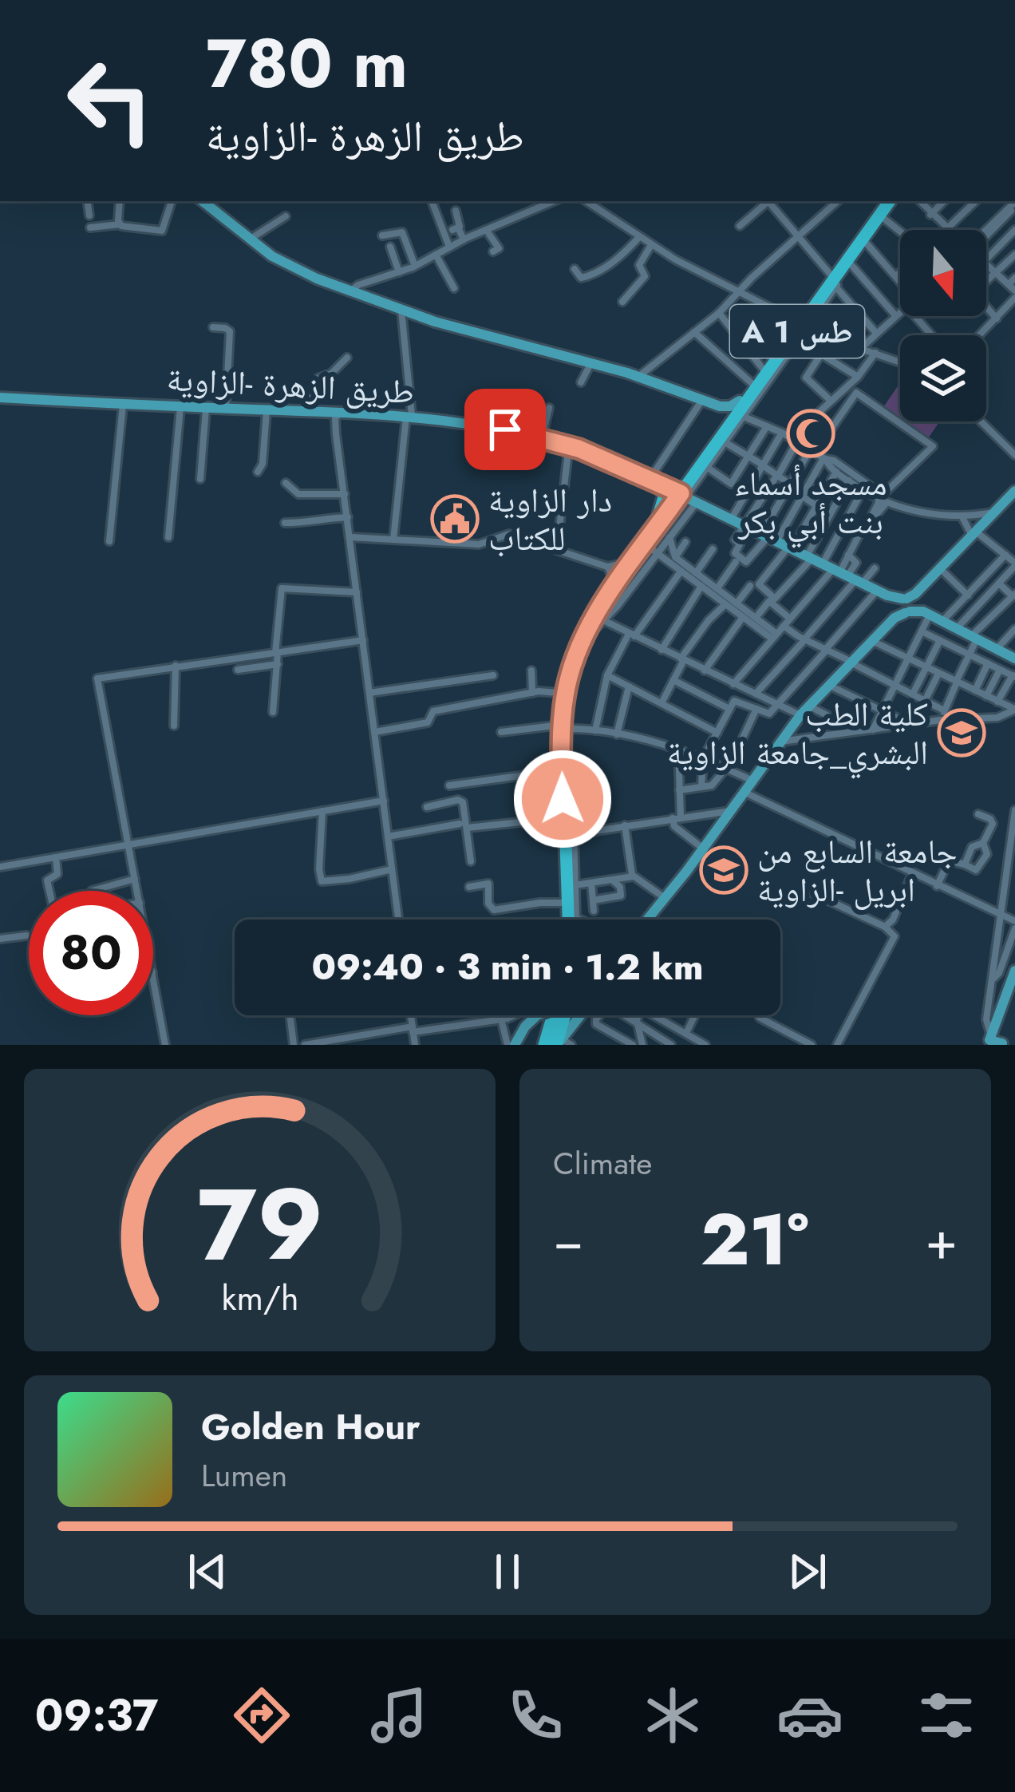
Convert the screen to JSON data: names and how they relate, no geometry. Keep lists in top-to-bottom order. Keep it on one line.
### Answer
{"streets":{"highway":["A 1 طس"],"main road":["طريق الزهرة -الزاوية"]},"crossings":[["A 1 طس","طريق الزهرة -الزاوية"]],"places":{"mosque":["مسجد أسماء بنت أبي بكر"],"public building":["دار الزاوية للكتاب"],"school or university":["كلية الطب البشري_جامعة الزاوية","جامعة السابع من ابريل -الزاوية"]},"north":"bottom","page":{"turn":["780 m","طريق الزهرة -الزاوية"],"limit":"80","trip":"09:40 · 3 min · 1.2 km","tile":"Climate","heat":["−","21°","+"],"song":["Golden Hour","Lumen"],"tabs":"09:37","gauge":["79","km/h"]}}
